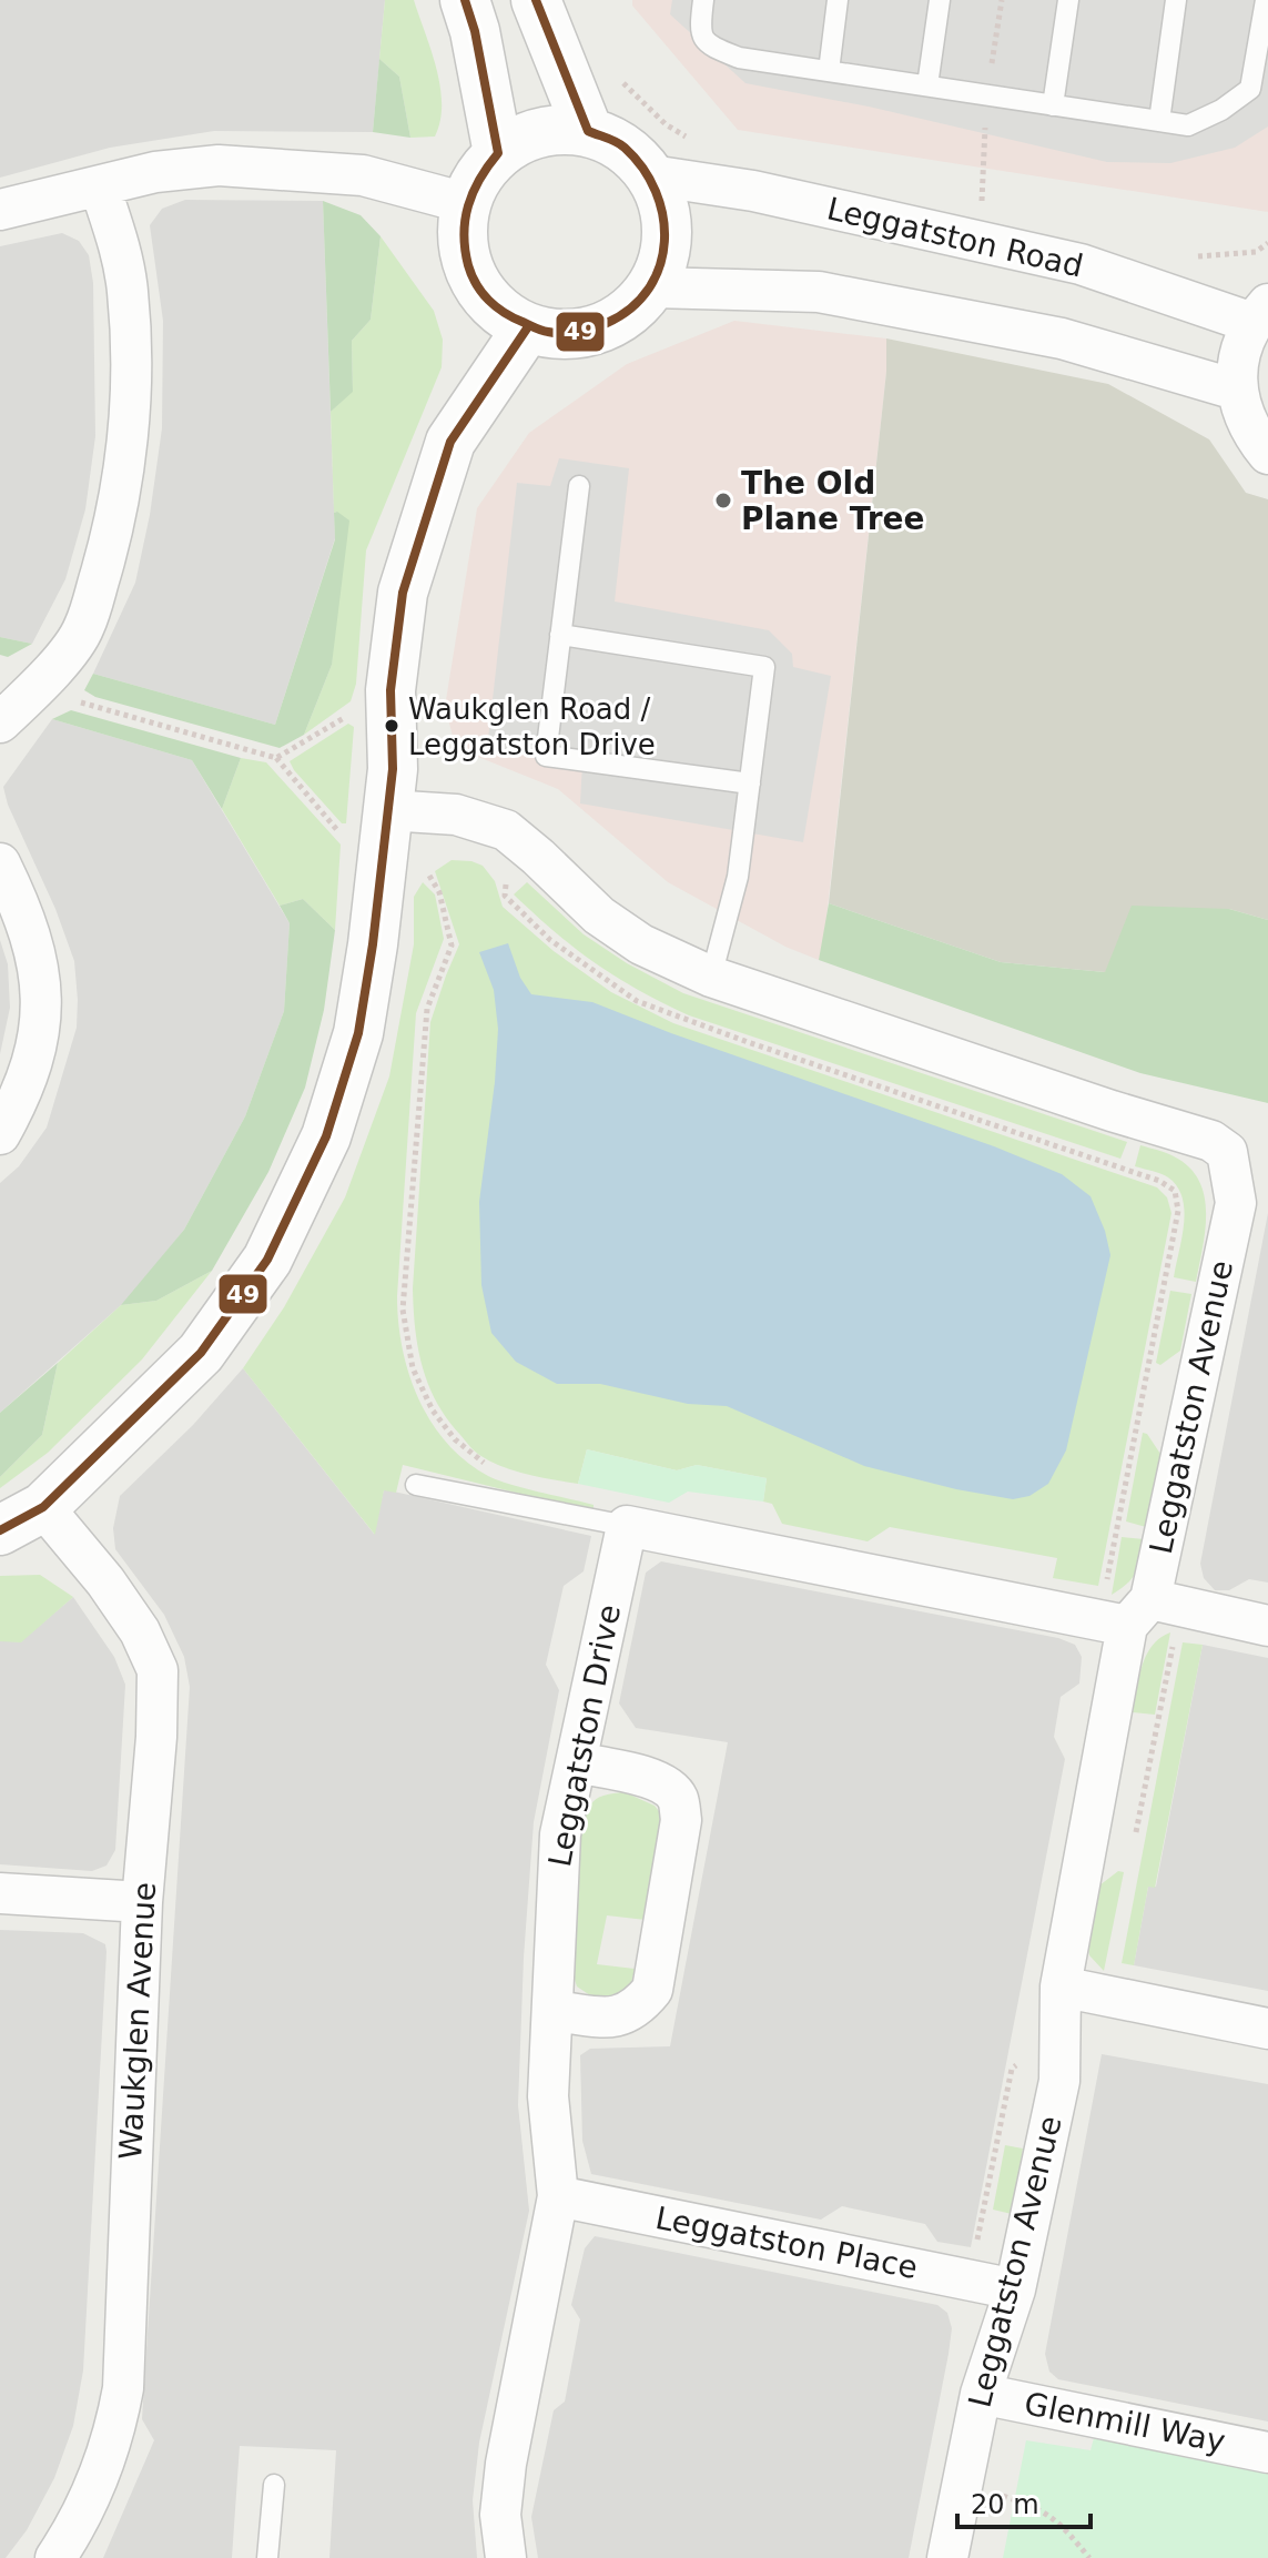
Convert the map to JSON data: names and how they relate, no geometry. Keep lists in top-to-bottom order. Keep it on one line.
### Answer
{"streets":{"street":["Leggatston Road","Leggatston Avenue","Leggatston Drive","Waukglen Avenue","Leggatston Place","Glenmill Way"]},"crossings":[["Leggatston Avenue","Leggatston Place"],["Leggatston Avenue","Glenmill Way"],["Leggatston Drive","Leggatston Place"]],"places":["The Old Plane Tree","Waukglen Road / Leggatston Drive"],"lines":["transit line 49"],"scale_bar":"20 m"}
